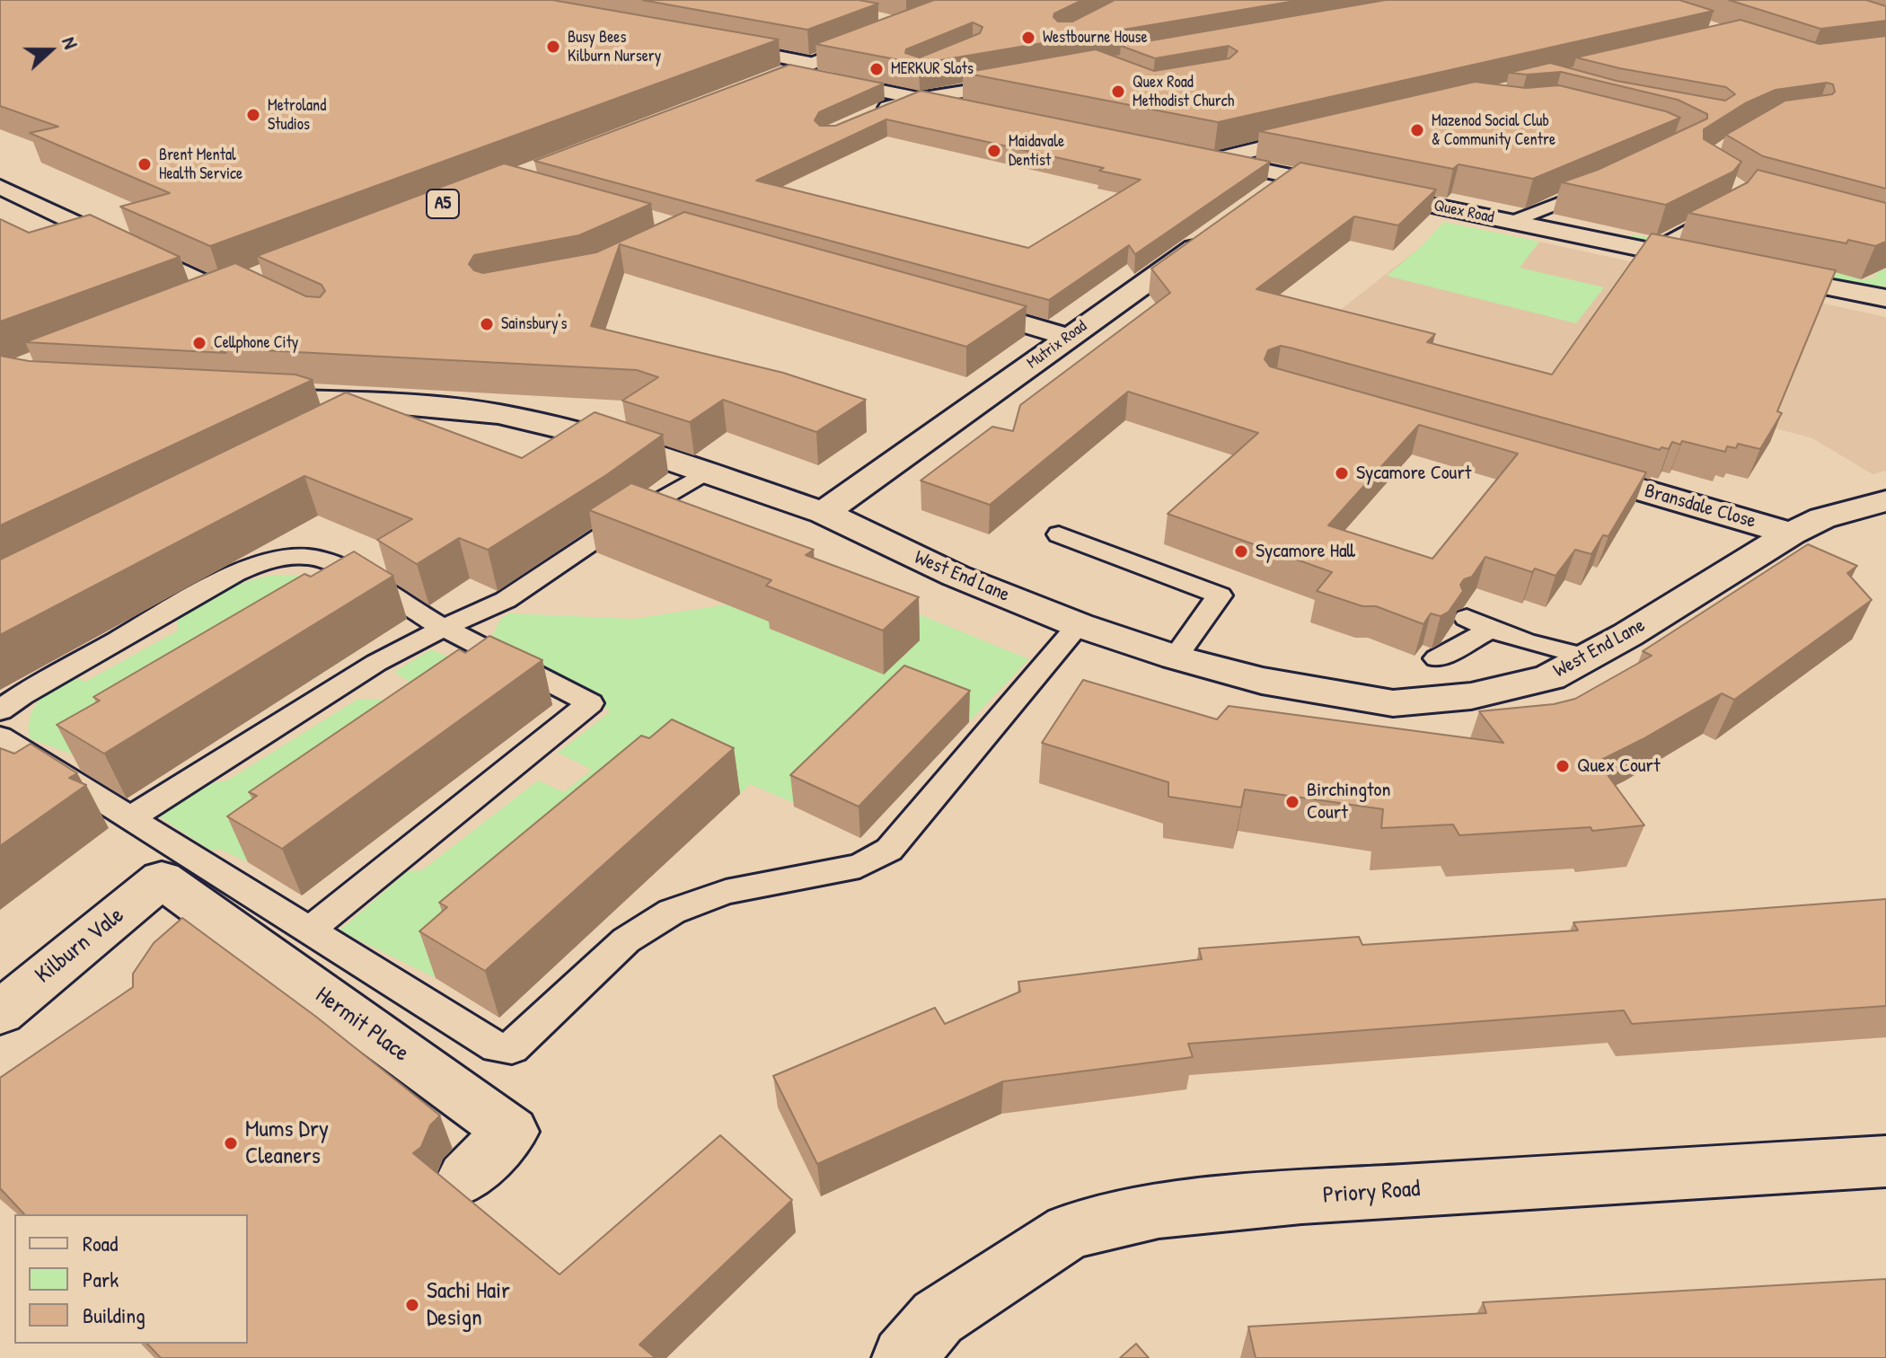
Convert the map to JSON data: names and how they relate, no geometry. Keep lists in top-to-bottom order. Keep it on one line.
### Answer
{"streets":{"street":["Quex Road","Mutrix Road","Bransdale Close","West End Lane","Kilburn Vale","Hermit Place","Priory Road"]},"crossings":[["Mutrix Road","West End Lane"],["Bransdale Close","West End Lane"],["Kilburn Vale","Hermit Place"]],"places":["Westbourne House","Busy Bees Kilburn Nursery","MERKUR Slots","Quex Road Methodist Church","Metroland Studios","Mazenod Social Club & Community Centre","Maidavale Dentist","Brent Mental Health Service","Sainsbury's","Cellphone City","Sycamore Court","Sycamore Hall","Quex Court","Birchington Court","Mums Dry Cleaners","Sachi Hair Design"],"legend":["Road","Park","Building"],"north":"right"}
